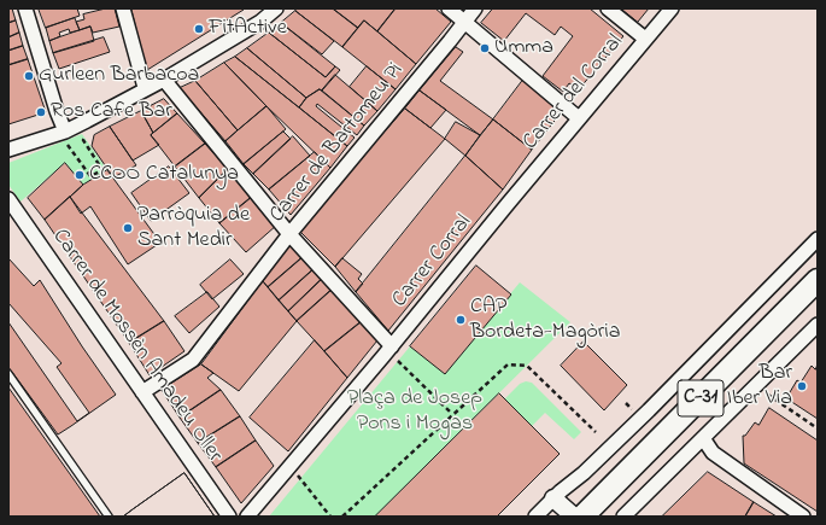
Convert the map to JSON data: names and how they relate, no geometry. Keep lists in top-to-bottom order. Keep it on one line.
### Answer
{"streets":{"main road":["C-31"],"street":["Carrer del Corral","Carrer de Bartomeu Pi","Carrer Corral","Carrer de Mossèn Amadeu Oller"]},"crossings":[["Carrer del Corral","Carrer Corral"],["Carrer de Bartomeu Pi","Carrer de Mossèn Amadeu Oller"]],"parks":["Plaça de Josep Pons i Mogas"],"places":["FitActive","Umma","Gurleen Barbacoa","Ros Cafe Bar","CCOO Catalunya","Parròquia de Sant Medir","CAP Bordeta-Magòria","Bar Iber Via"]}
